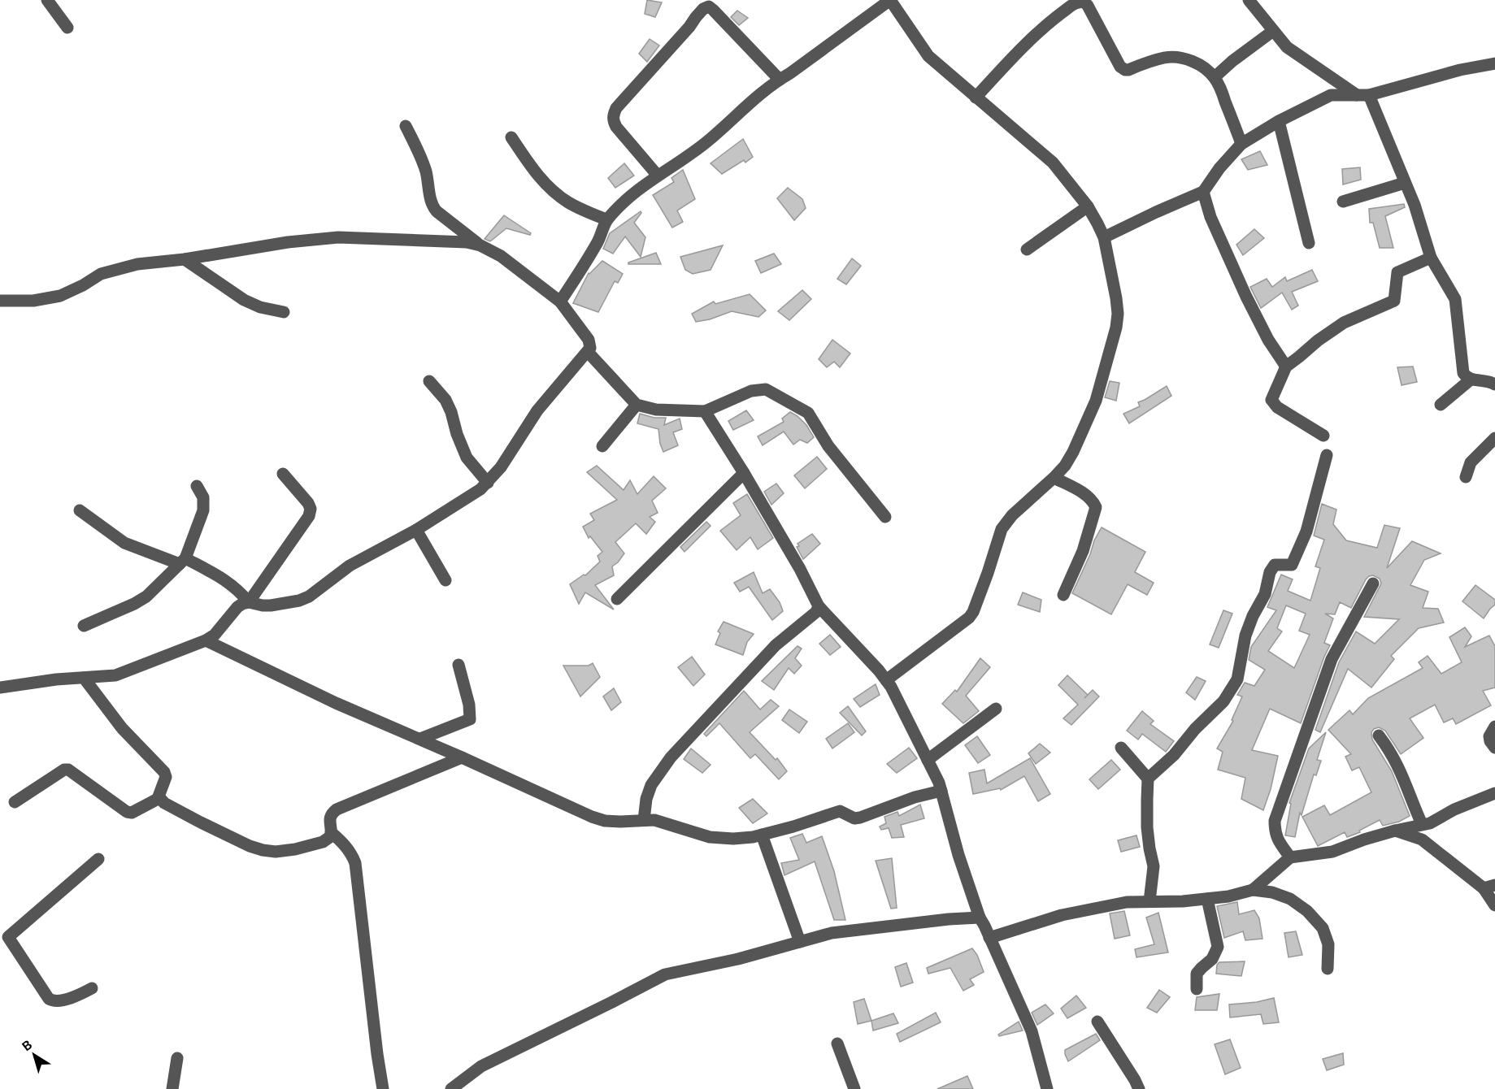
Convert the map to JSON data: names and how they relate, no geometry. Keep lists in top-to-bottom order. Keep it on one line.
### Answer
{"north":"top left"}
